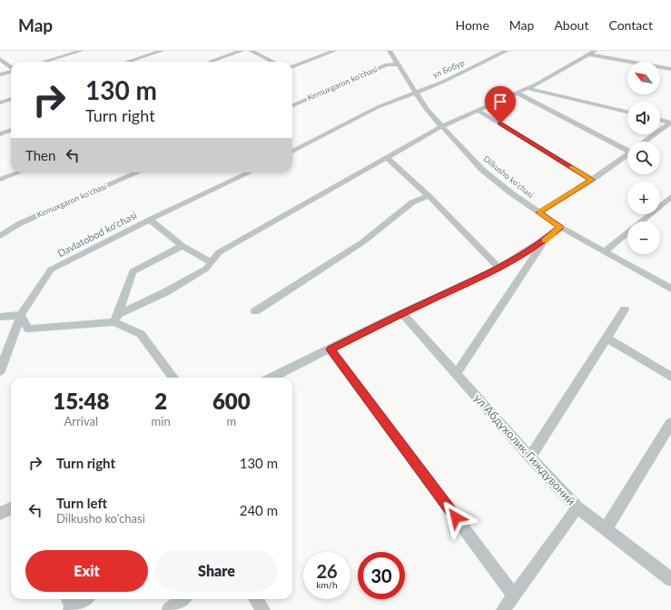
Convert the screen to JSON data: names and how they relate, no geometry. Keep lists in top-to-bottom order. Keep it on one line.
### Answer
{"streets":{"street":["ул Бобур","Kemuxgaron ko'chasi","Dilkusho ko'chasi","Davlatobod ko'chasi","ул Абдухолик Гиждувоний"]},"crossings":[["ул Бобур","Dilkusho ko'chasi"],["Kemuxgaron ko'chasi","Dilkusho ko'chasi"]],"north":"top left","page":{"header":"Map","nav":["Home","Map","About","Contact"],"map_buttons":["+","−"],"turn":["130 m","Turn right"],"then":"Then","eta":["15:48","Arrival","2","min","600","m"],"list":[{"name":"Turn right","value":"130 m"},{"name":"Turn left","note":"Dilkusho ko'chasi","value":"240 m"}],"buttons":["Exit","Share"],"speed":"26 km/h","limit":"30"}}
